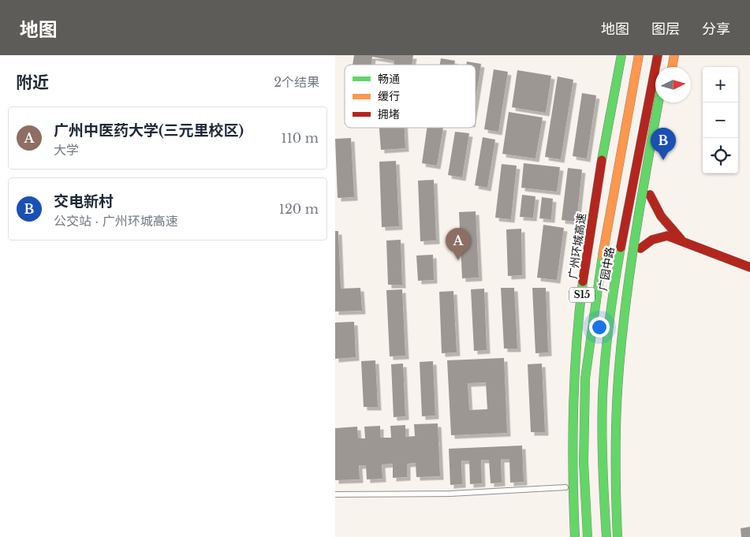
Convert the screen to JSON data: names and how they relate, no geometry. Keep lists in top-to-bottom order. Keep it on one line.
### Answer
{"streets":{"main road":["广州环城高速","广园中路","S15"]},"legend":["畅通","缓行","拥堵"],"north":"right","page":{"header":"地图","nav":["地图","图层","分享"],"heading":["附近","2个结果"],"map_buttons":["+","−"],"list":[{"mark":"A","name":"广州中医药大学(三元里校区)","note":"大学","value":"110 m"},{"mark":"B","name":"交电新村","note":"公交站 · 广州环城高速","value":"120 m"}],"pins":["B","A"]}}
